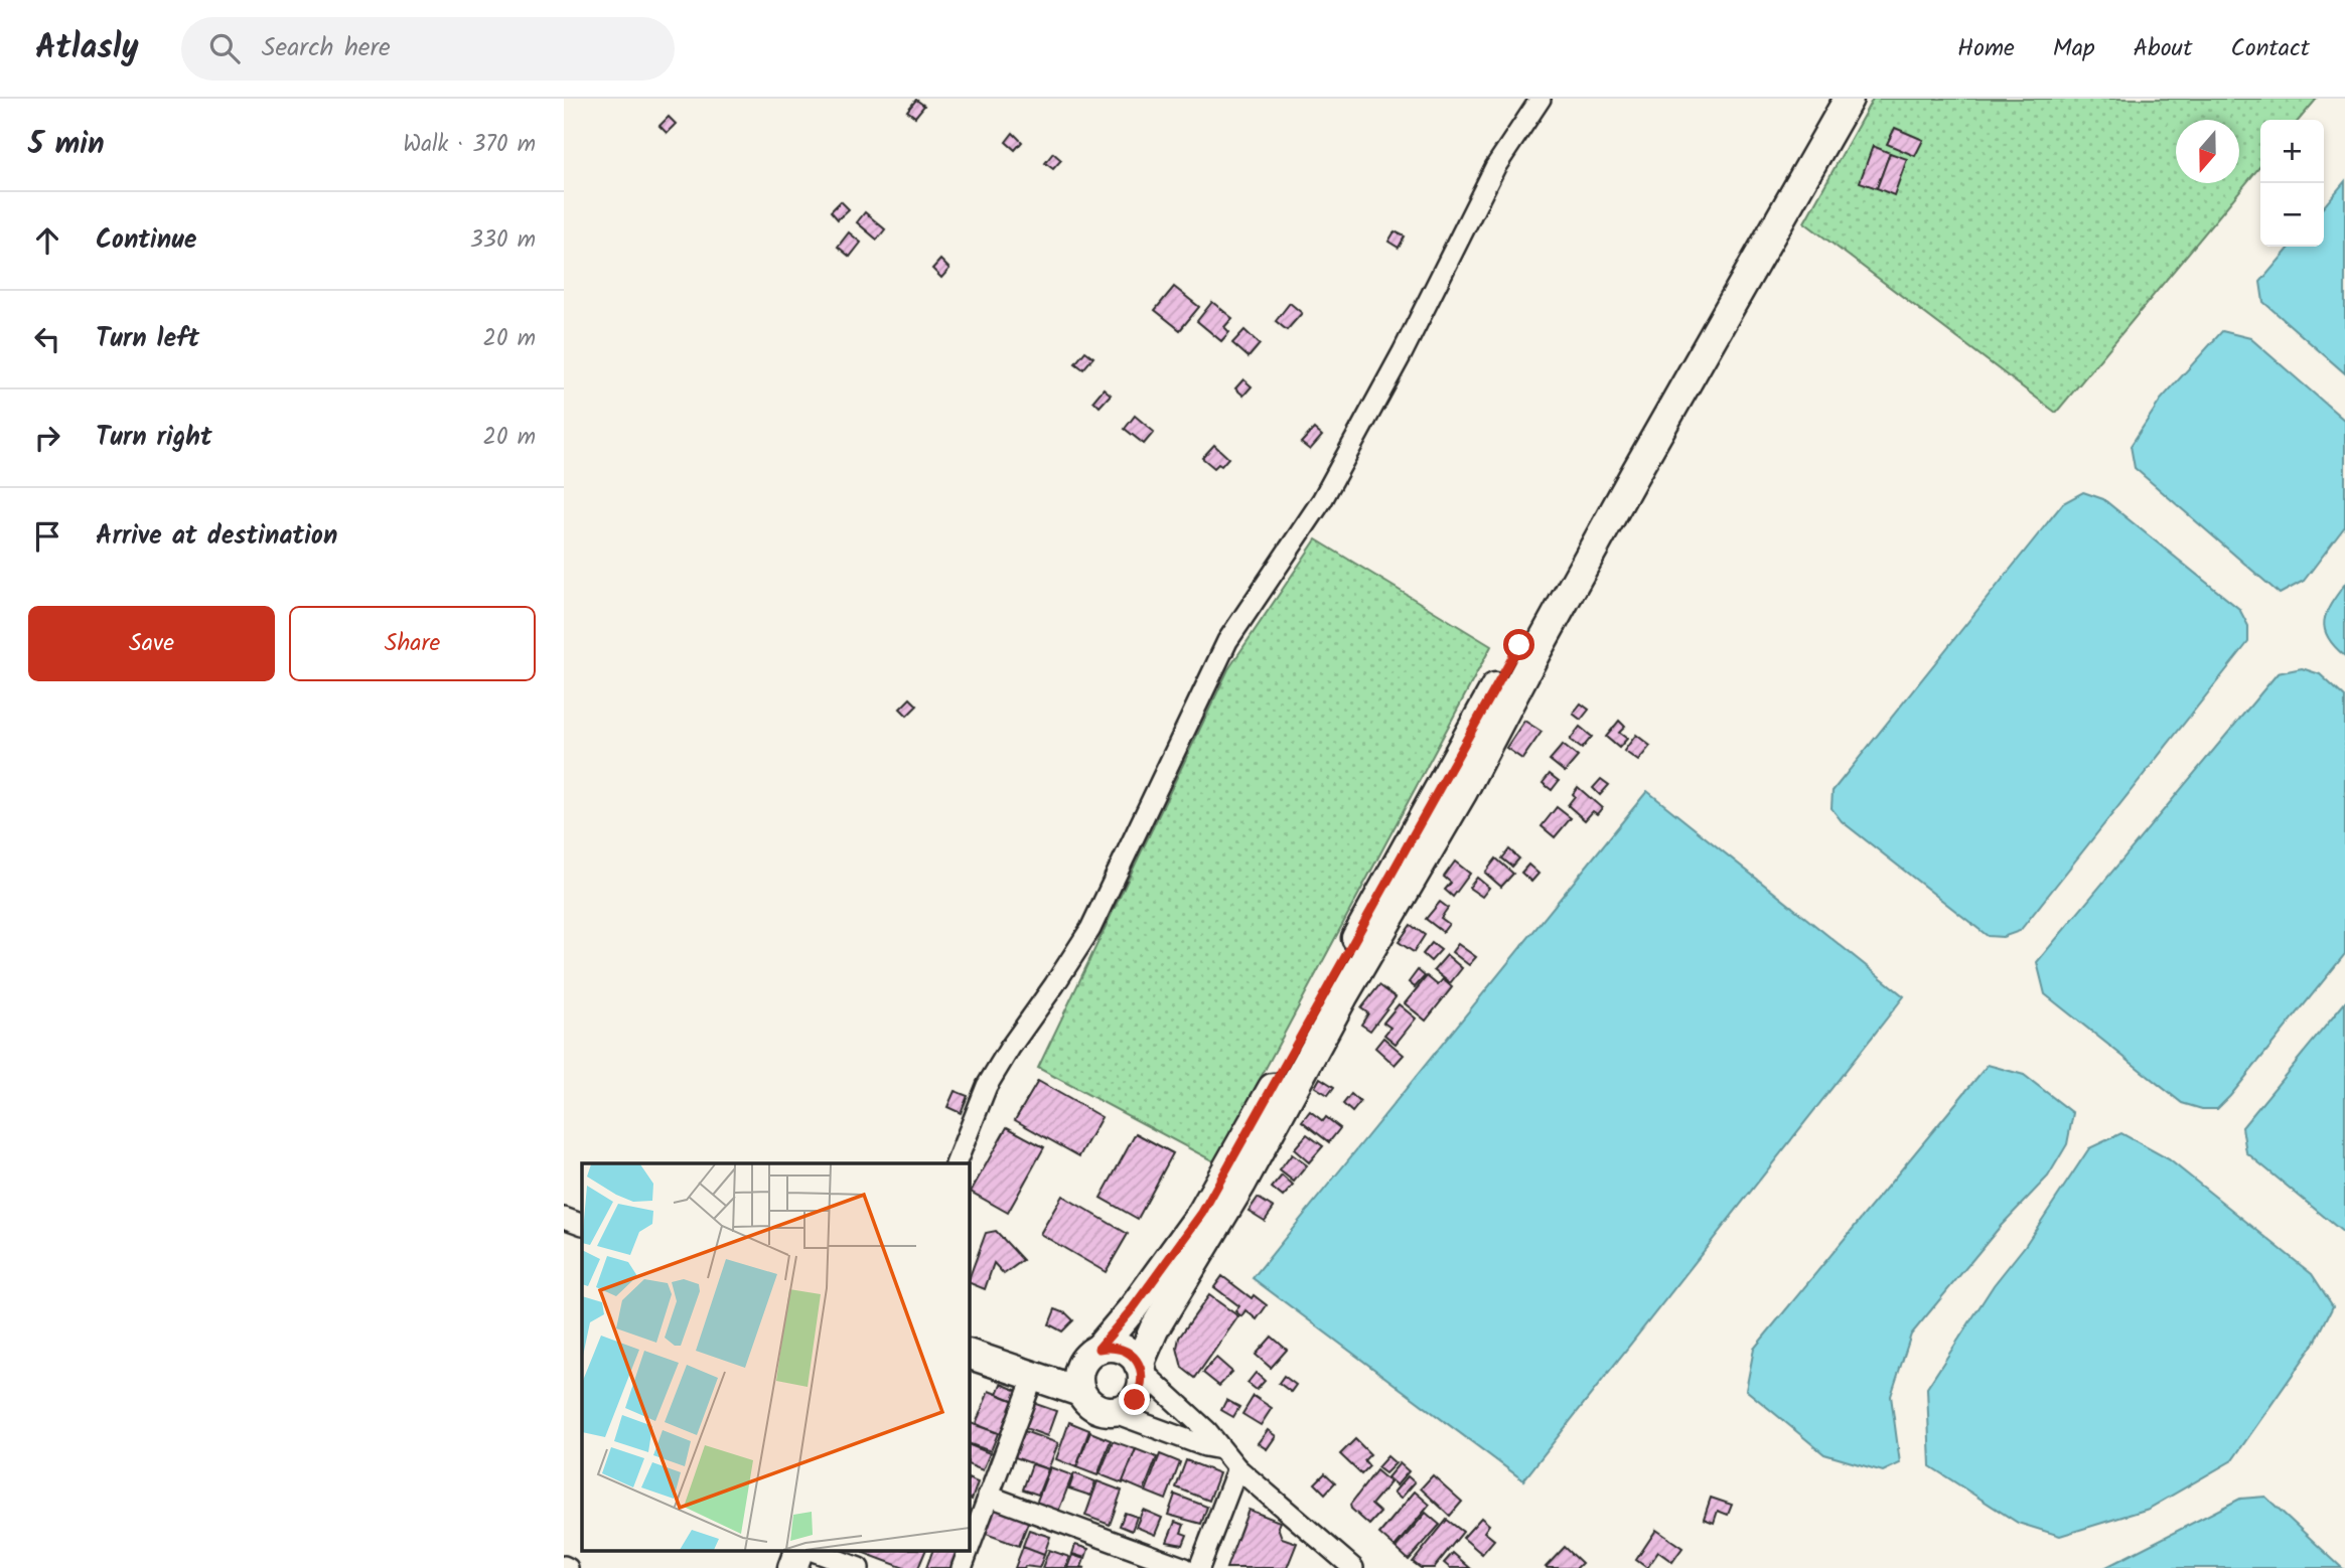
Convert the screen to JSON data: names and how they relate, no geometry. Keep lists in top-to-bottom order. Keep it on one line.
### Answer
{"north":"bottom","page":{"header":"Atlasly","search":"Search here","nav":["Home","Map","About","Contact"],"heading":["5 min","Walk · 370 m"],"map_buttons":["+","−"],"list":[["Continue","330 m"],["Turn left","20 m"],["Turn right","20 m"],"Arrive at destination"],"buttons":["Save","Share"]}}
